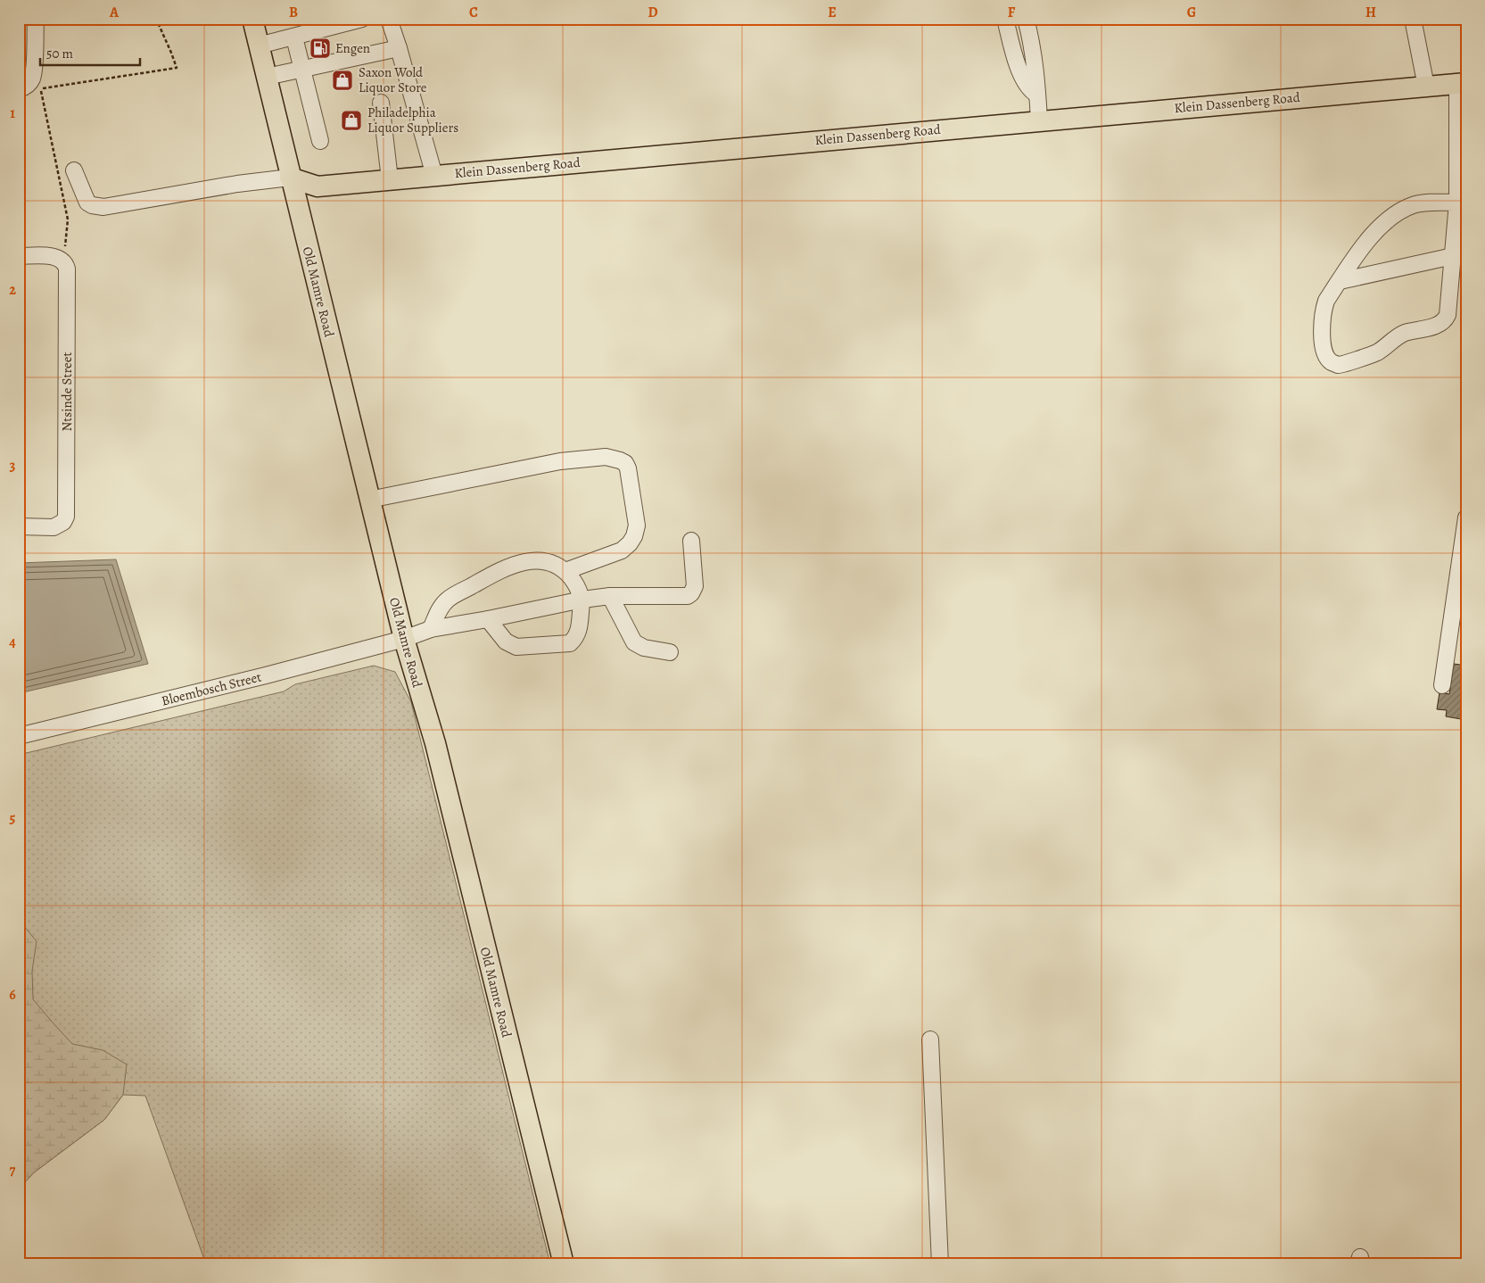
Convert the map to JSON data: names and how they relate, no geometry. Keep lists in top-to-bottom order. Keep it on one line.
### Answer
{"streets":{"main road":["Klein Dassenberg Road","Old Mamre Road"],"street":["Ntsinde Street","Bloembosch Street"]},"crossings":[["Klein Dassenberg Road","Old Mamre Road"],["Old Mamre Road","Bloembosch Street"]],"places":{"fuel station":["Engen"],"shop":["Saxon Wold Liquor Store","Philadelphia Liquor Suppliers"]},"scale_bar":"50 m","grid":{"columns":["A","B","C","D","E","F","G","H"],"rows":["1","2","3","4","5","6","7"]}}
